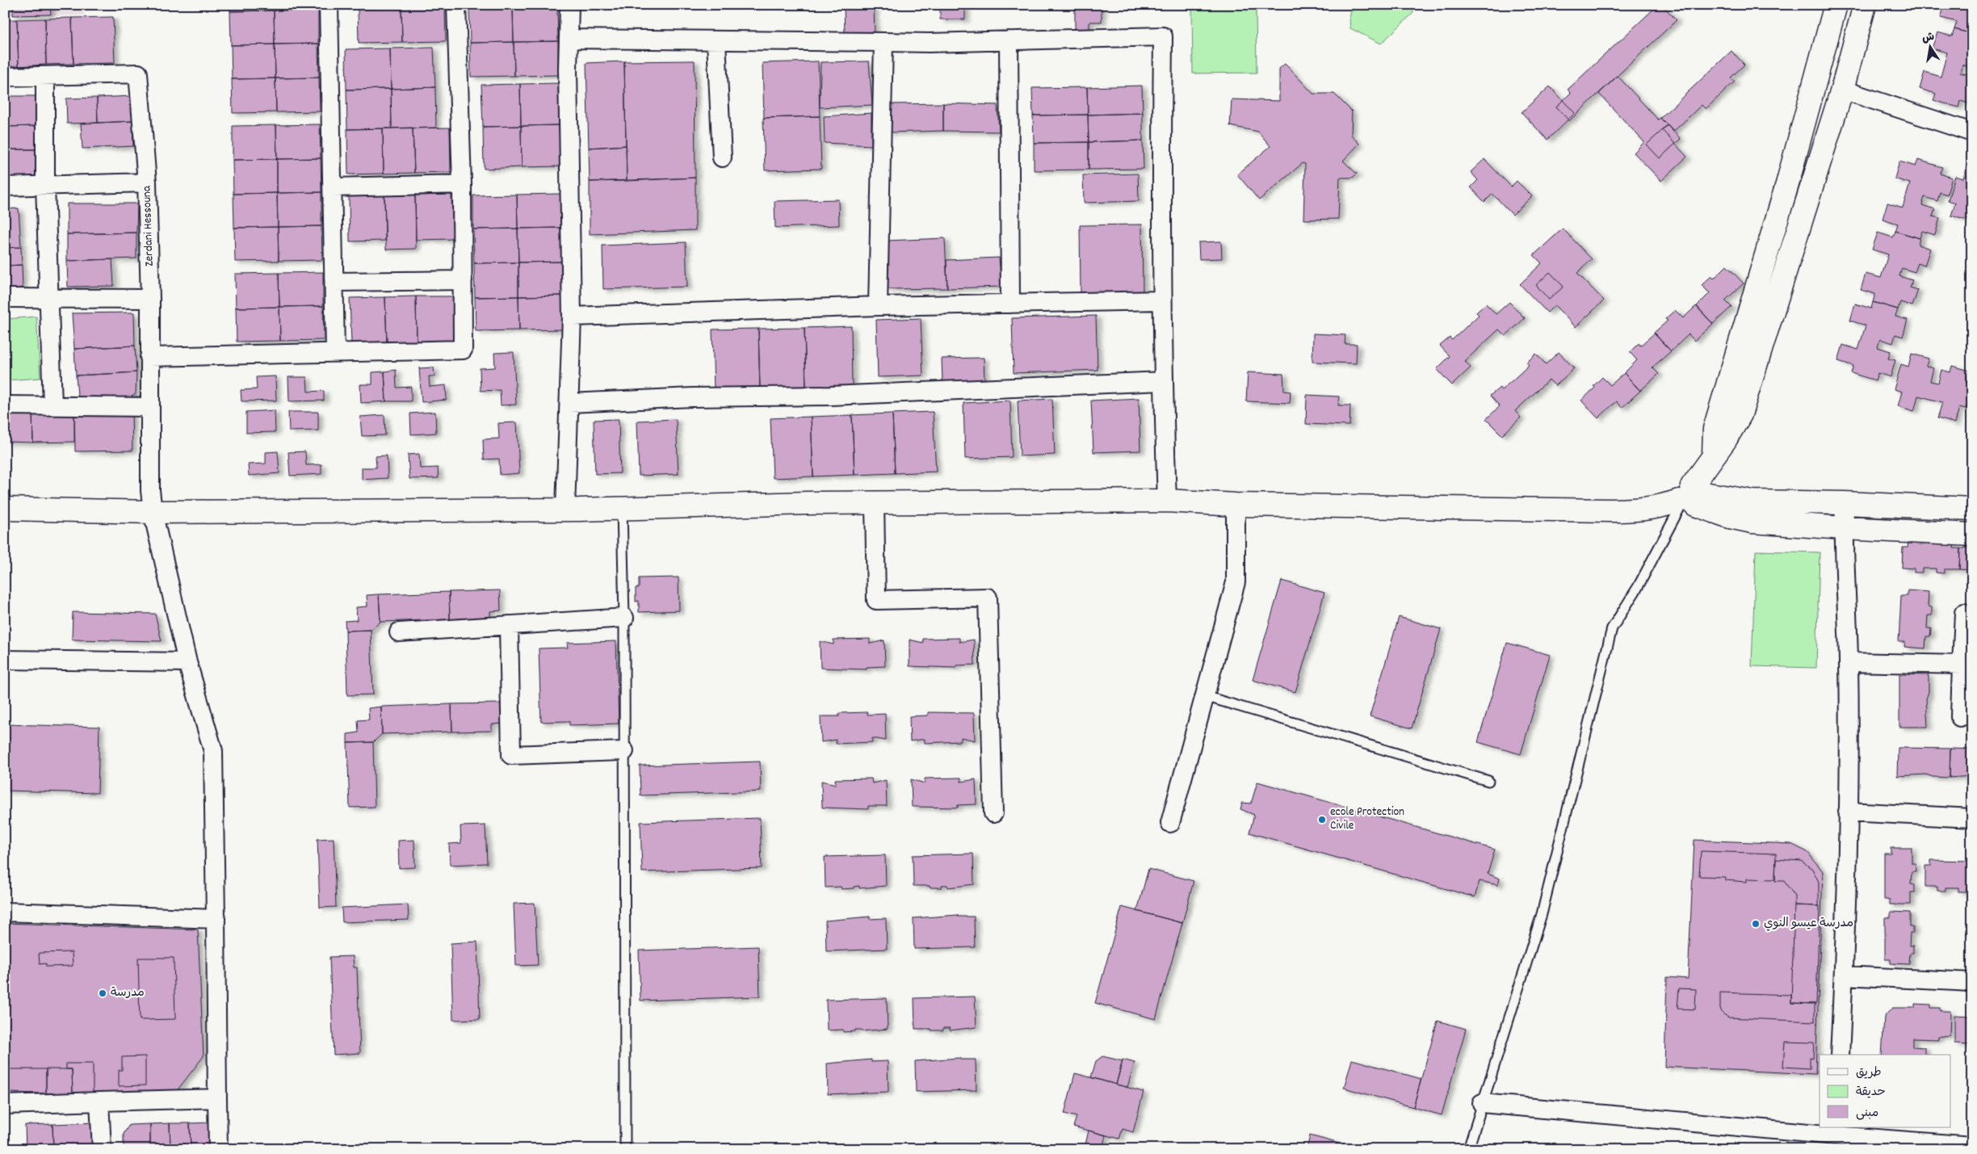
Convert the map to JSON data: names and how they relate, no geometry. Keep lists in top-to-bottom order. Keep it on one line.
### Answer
{"streets":{"street":["Zerdani Hessouna"]},"places":["ecole Protection Civile","مدرسة عيسو النوي","مدرسة"],"legend":["طريق","حديقة","مبنى"],"north":"top"}
